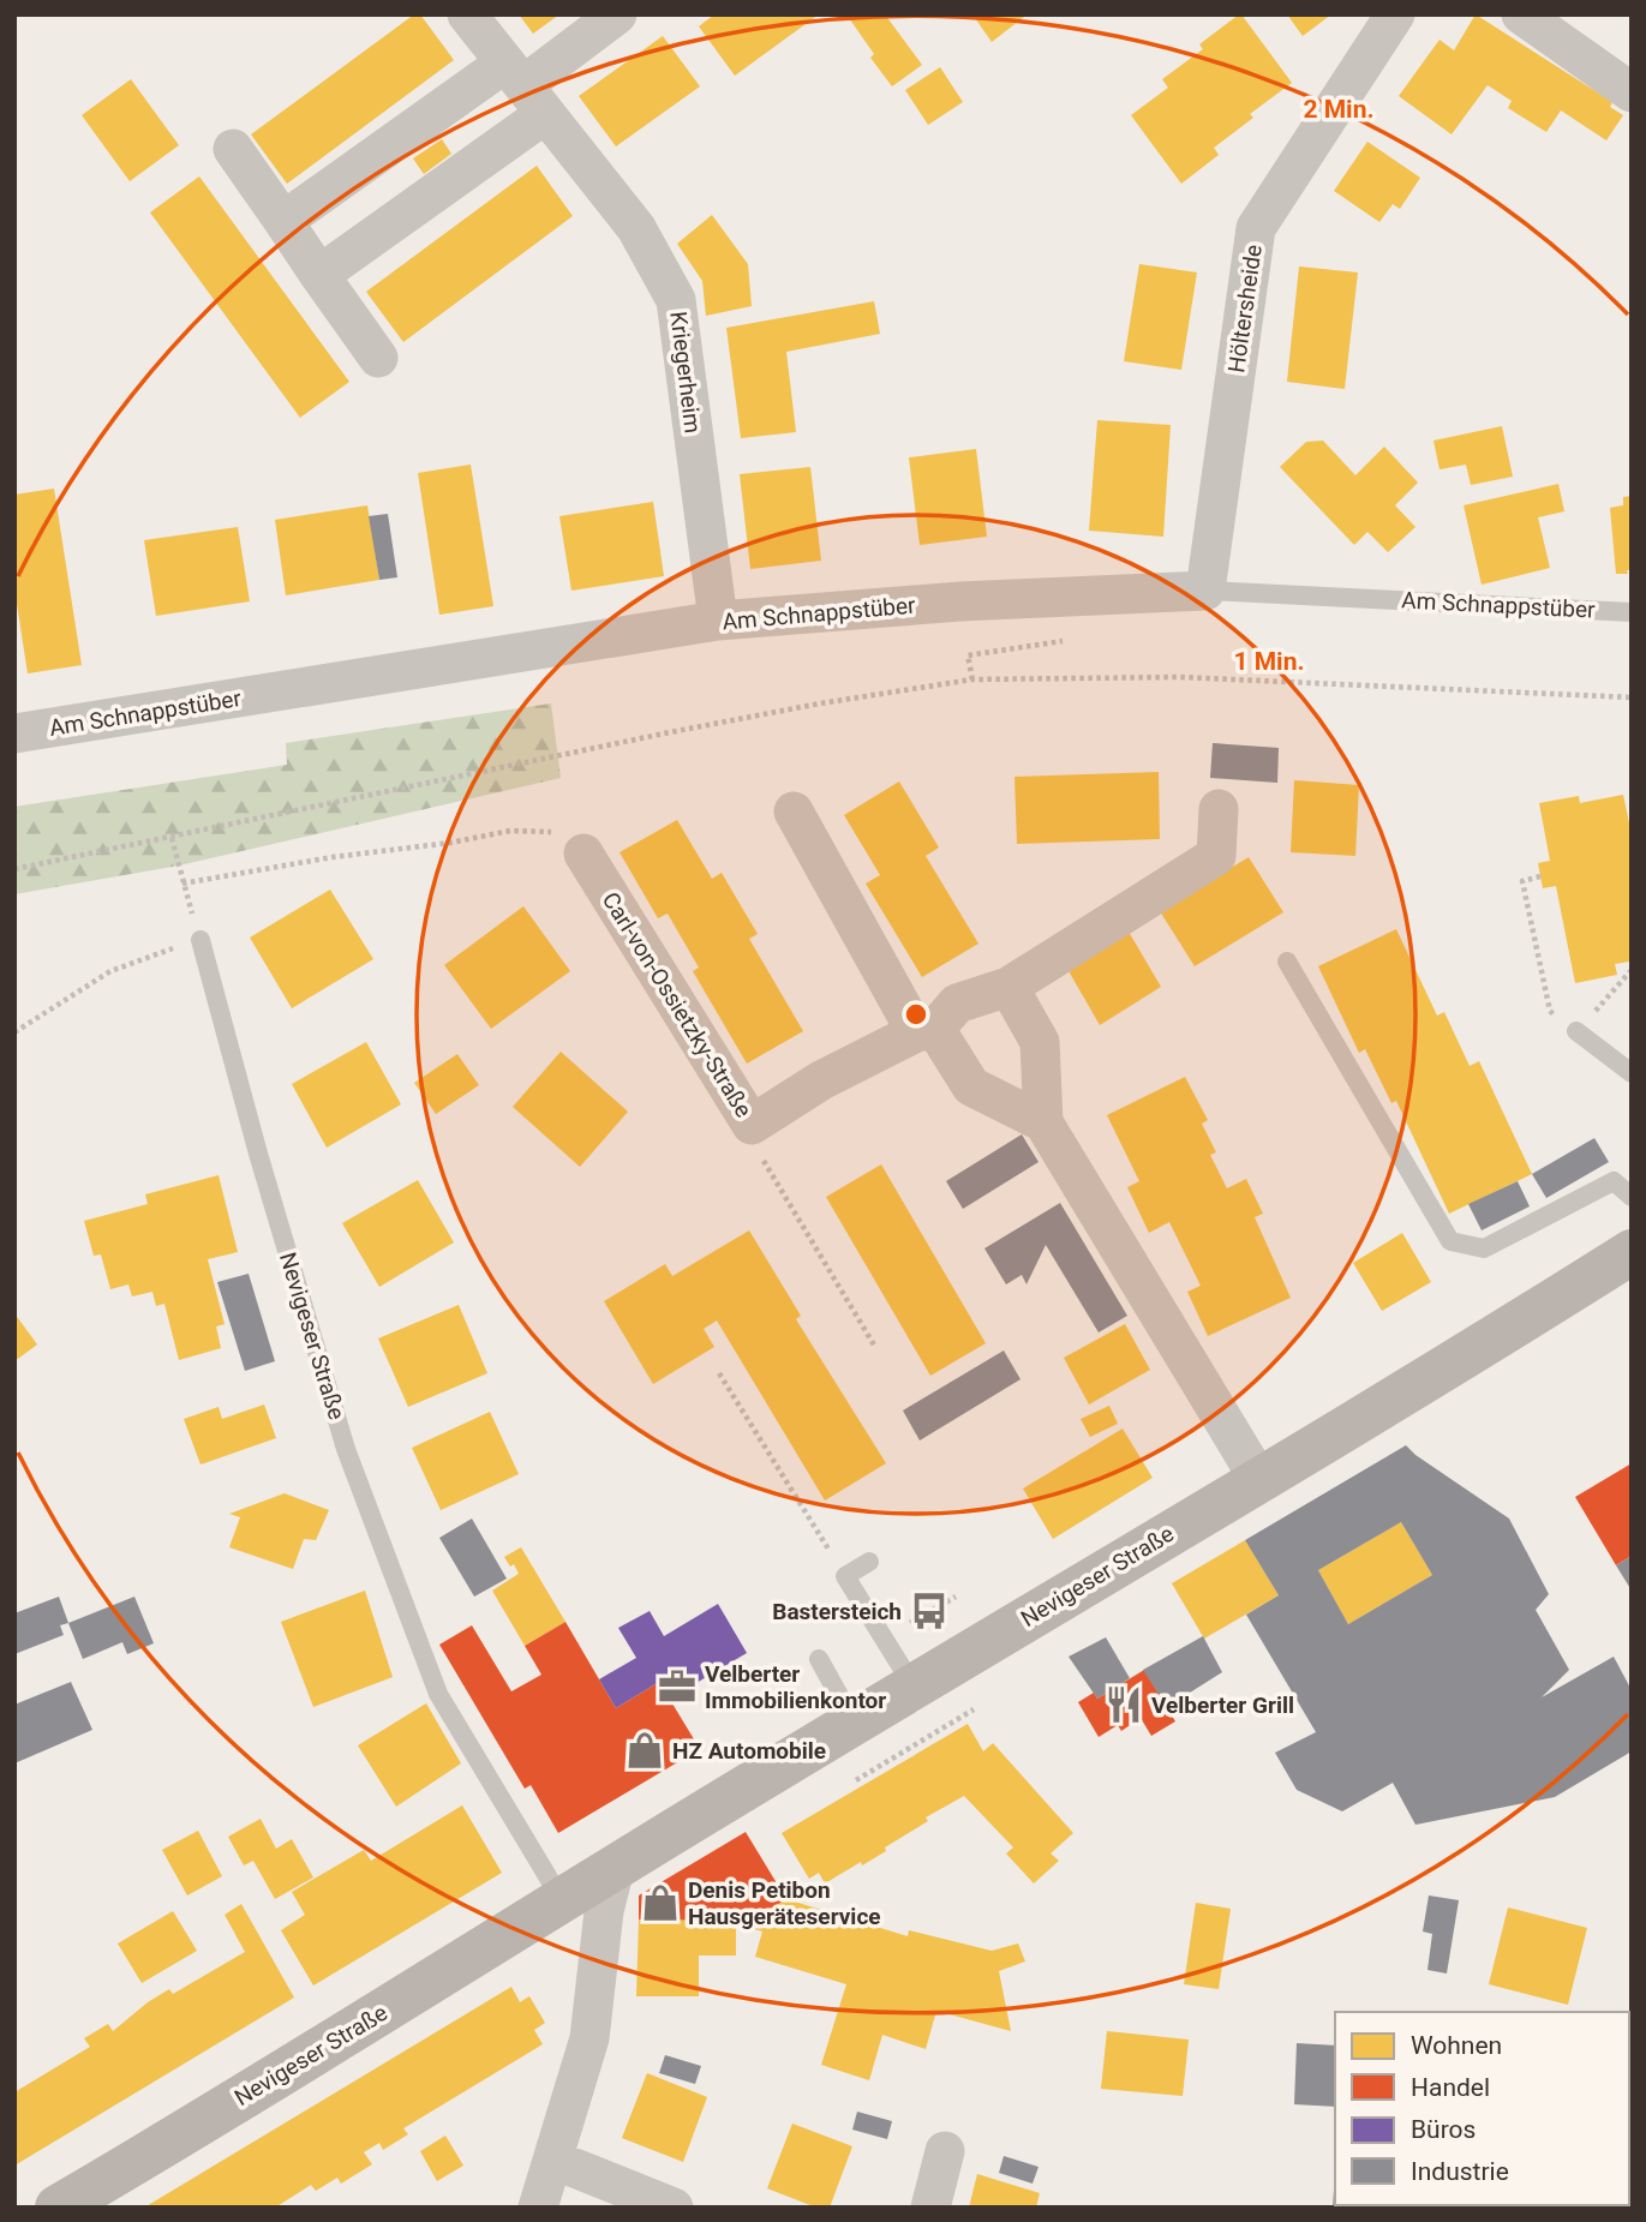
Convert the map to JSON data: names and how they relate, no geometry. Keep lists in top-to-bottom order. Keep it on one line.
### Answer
{"streets":{"main road":["Nevigeser Straße"],"street":["Höltersheide","Kriegerheim","Am Schnappstüber","Carl-von-Ossietzky-Straße"]},"crossings":[["Höltersheide","Am Schnappstüber"],["Kriegerheim","Am Schnappstüber"]],"places":{"bus stop":["Bastersteich"],"office":["Velberter Immobilienkontor"],"restaurant":["Velberter Grill"],"shop":["HZ Automobile","Denis Petibon Hausgeräteservice"]},"legend":["Wohnen","Handel","Büros","Industrie"],"rings":["2 Min.","1 Min."]}
